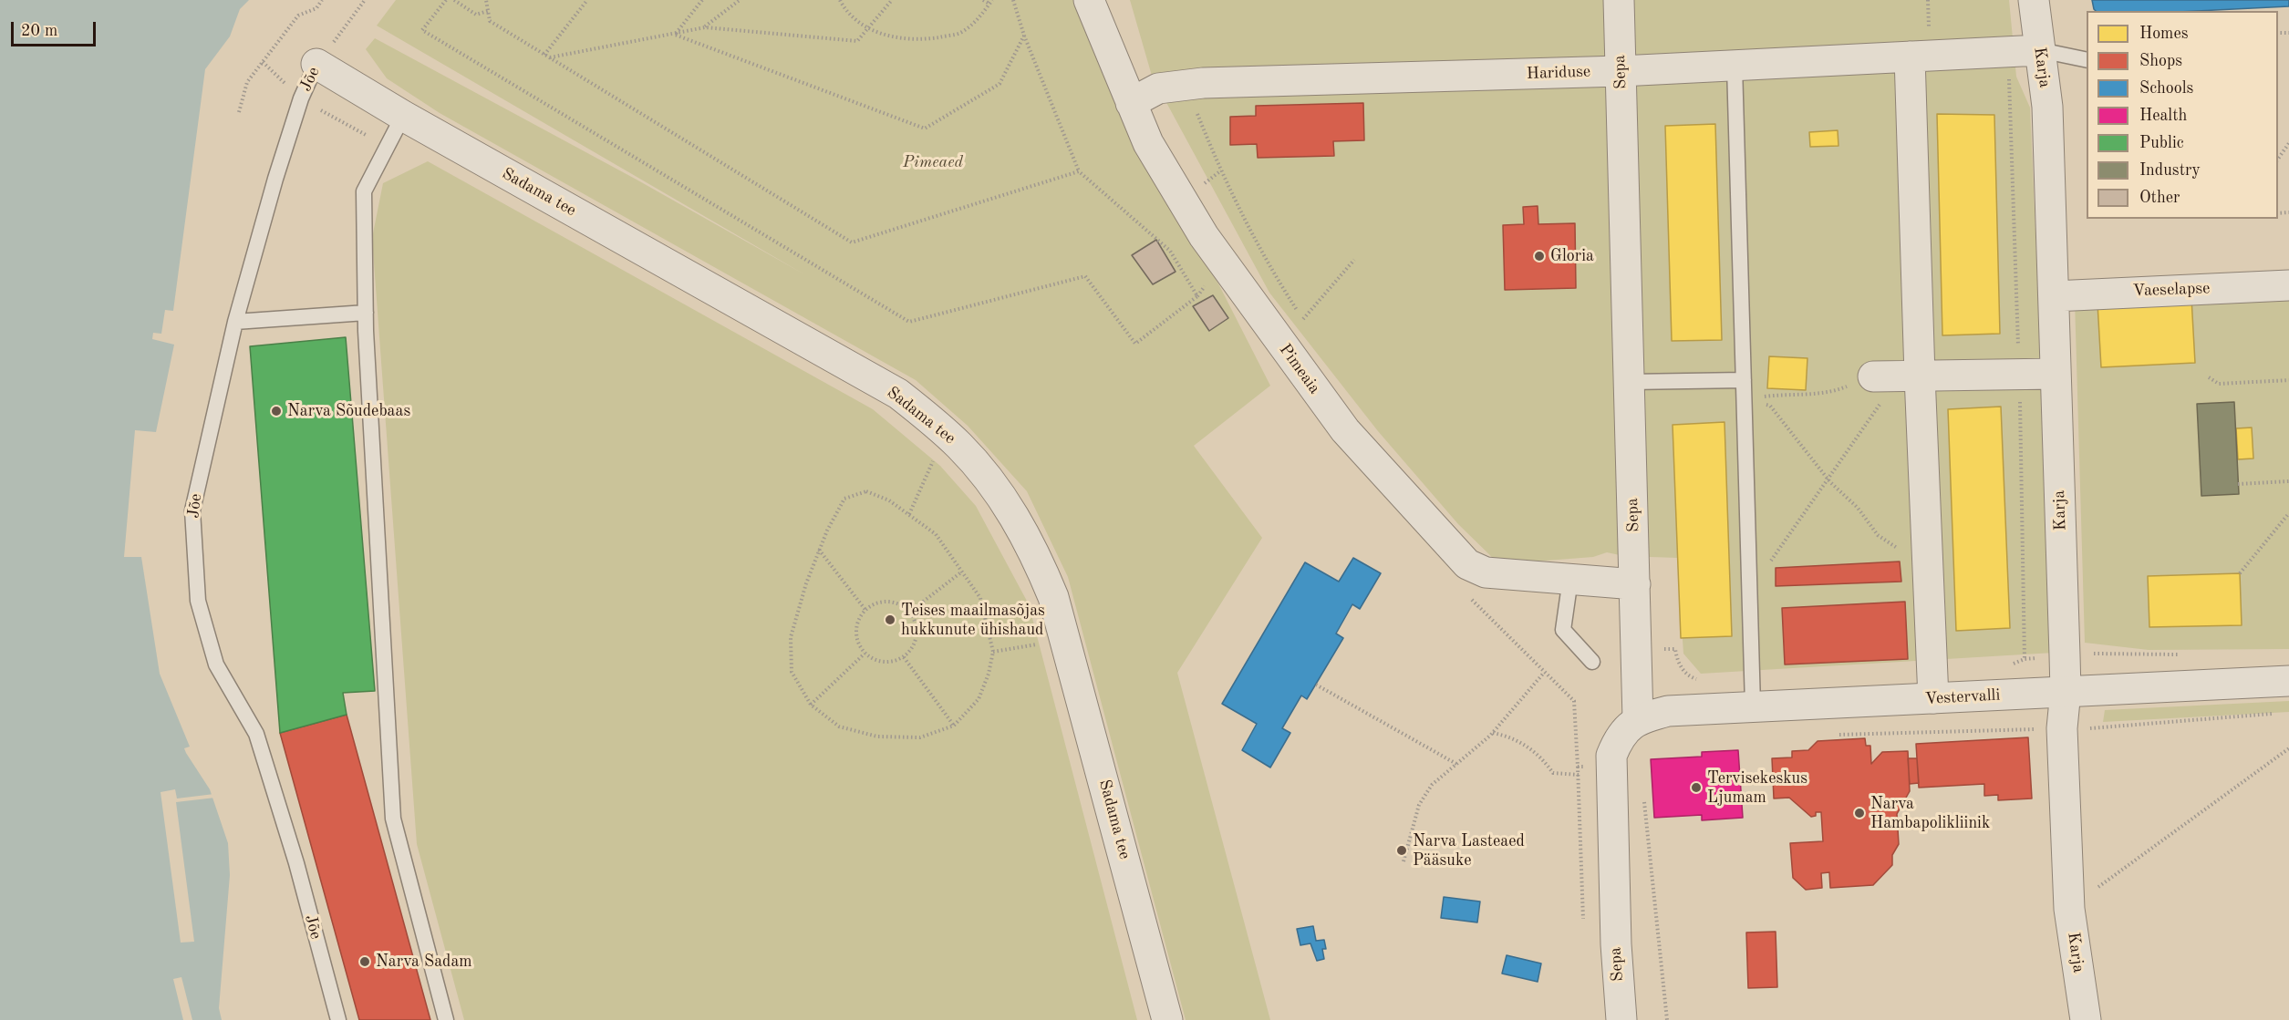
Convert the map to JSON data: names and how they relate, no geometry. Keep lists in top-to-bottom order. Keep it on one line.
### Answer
{"streets":{"street":["Karja","Sepa","Hariduse","Sadama tee","Vaeselapse","Pimeaia","Vestervalli"],"lane":["Jõe"]},"crossings":[["Karja","Hariduse"],["Karja","Vaeselapse"],["Karja","Vestervalli"],["Sepa","Hariduse"],["Sepa","Pimeaia"],["Sepa","Vestervalli"],["Hariduse","Pimeaia"],["Jõe","Sadama tee"]],"parks":["Pimeaed"],"places":["Gloria","Narva Sõudebaas","Teises maailmasõjas hukkunute ühishaud","Tervisekeskus Ljumam","Narva Hambapolikliinik","Narva Lasteaed Pääsuke","Narva Sadam"],"legend":["Homes","Shops","Schools","Health","Public","Industry","Other"],"scale_bar":"20 m"}
